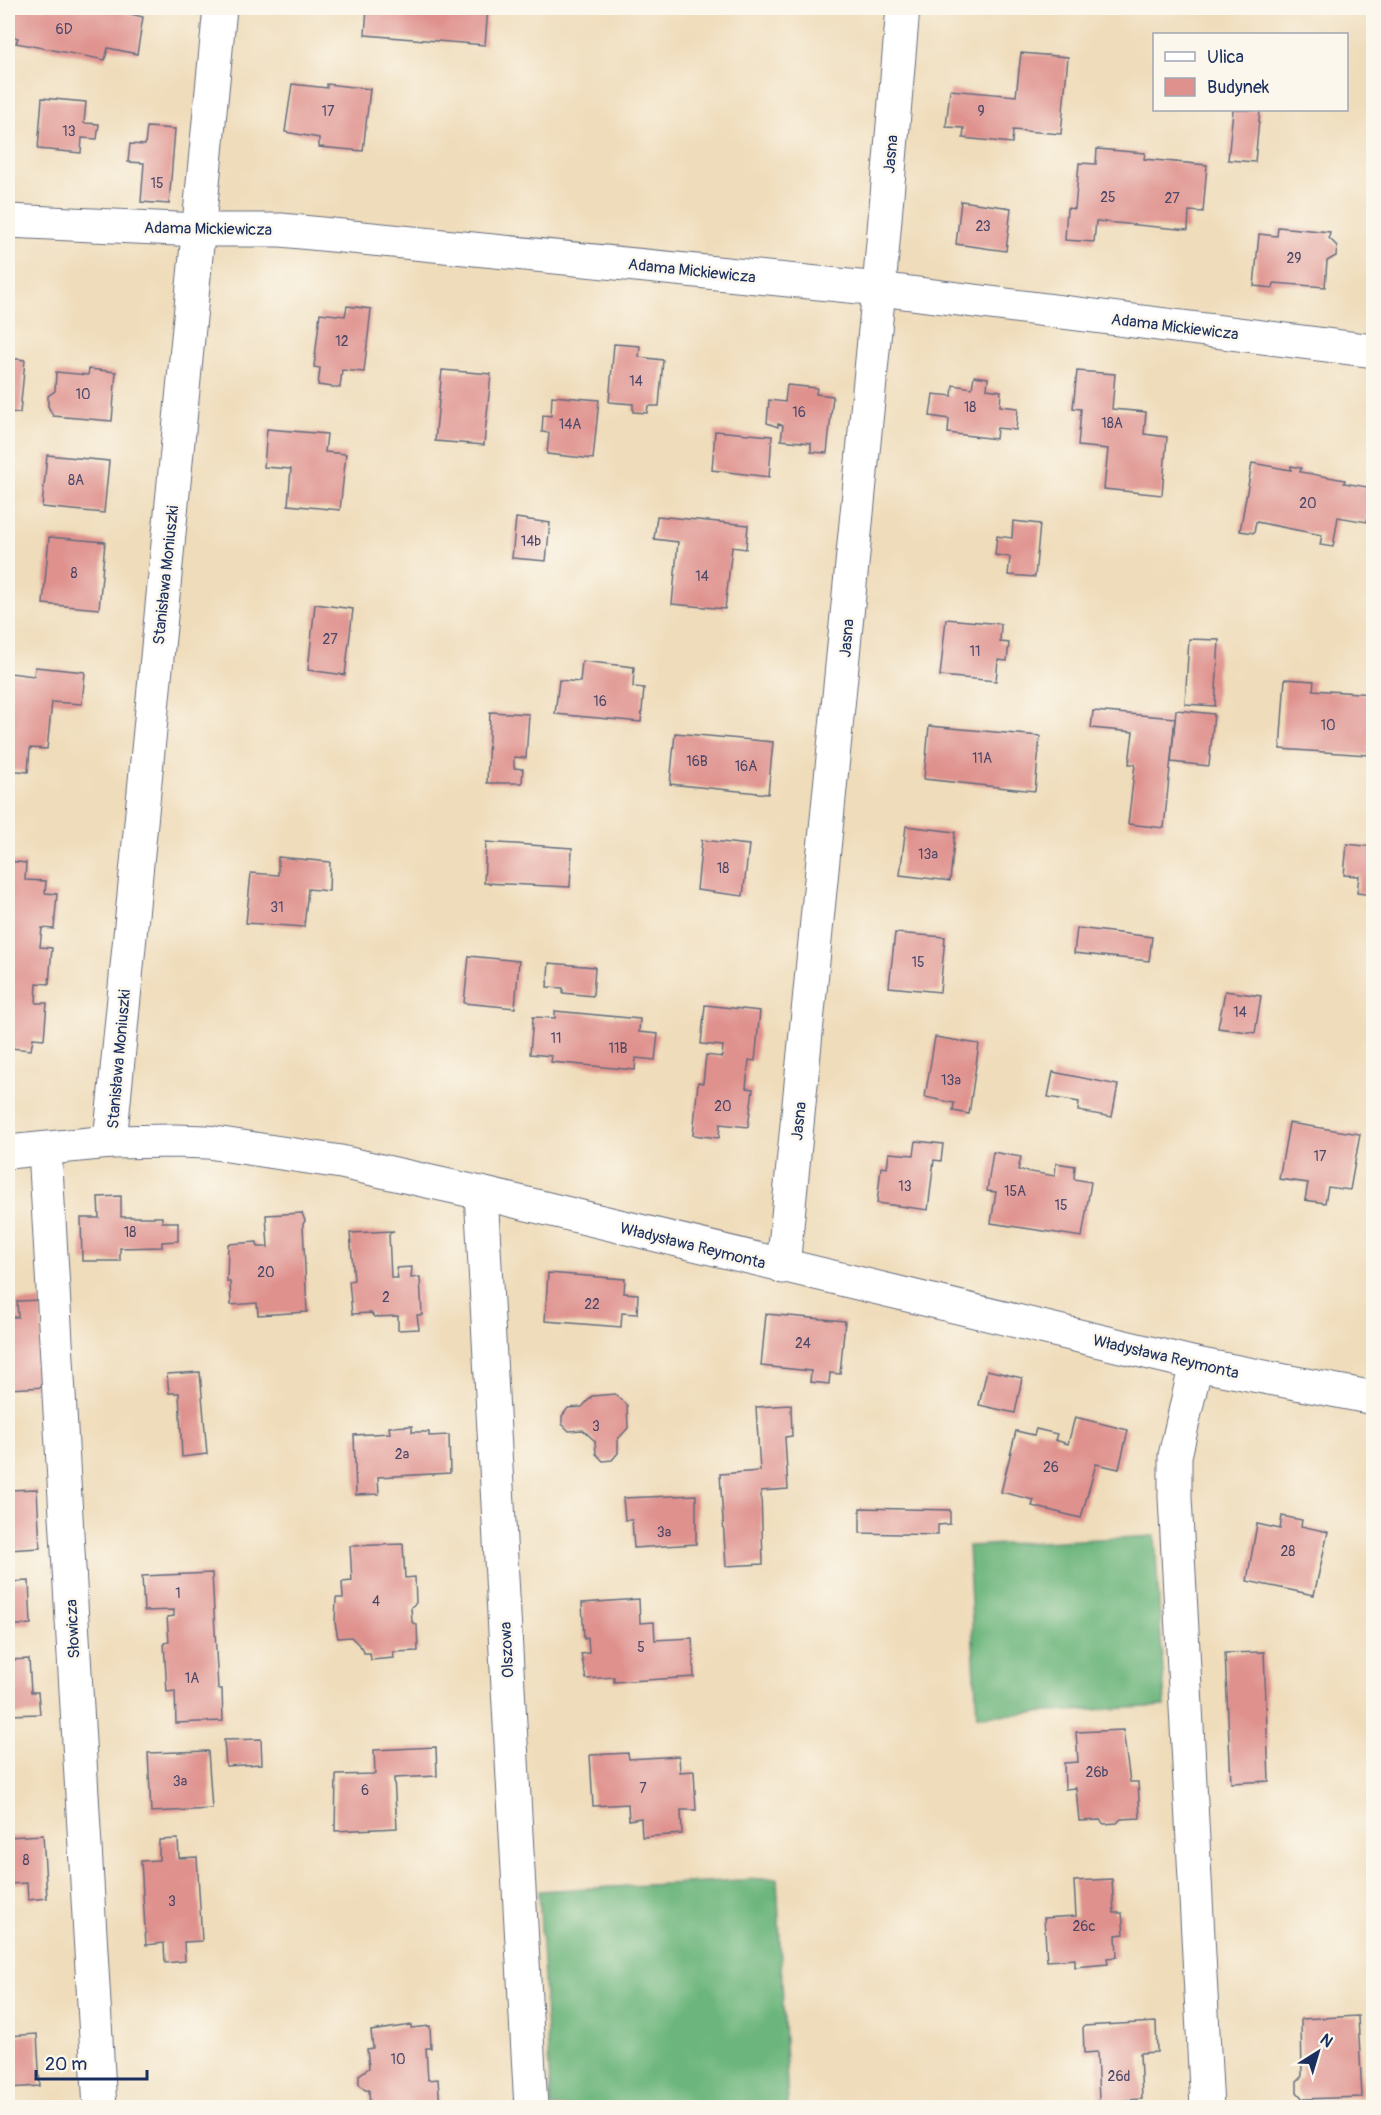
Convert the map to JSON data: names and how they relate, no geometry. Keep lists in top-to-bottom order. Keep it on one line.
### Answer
{"streets":{"street":["Jasna","Adama Mickiewicza","Stanisława Moniuszki","Władysława Reymonta","Słowicza","Olszowa"]},"crossings":[["Jasna","Adama Mickiewicza"],["Jasna","Władysława Reymonta"],["Adama Mickiewicza","Stanisława Moniuszki"],["Stanisława Moniuszki","Władysława Reymonta"],["Władysława Reymonta","Słowicza"],["Władysława Reymonta","Olszowa"]],"house_numbers":["6D","17","9","13","15","25","27","23","29","12","14","10","18","16","18A","14A","8A","20","14b","8","14","27","11","16","10","11A","16B","16A","13a","18","31","15","14","11","11B","13a","20","17","13","15A","15","18","20","2","22","24","3","2a","26","3a","28","1","4","5","1A","26b","3a","7","6","8","3","26c","10","26d"],"legend":["Ulica","Budynek"],"scale_bar":"20 m","north":"top right"}
